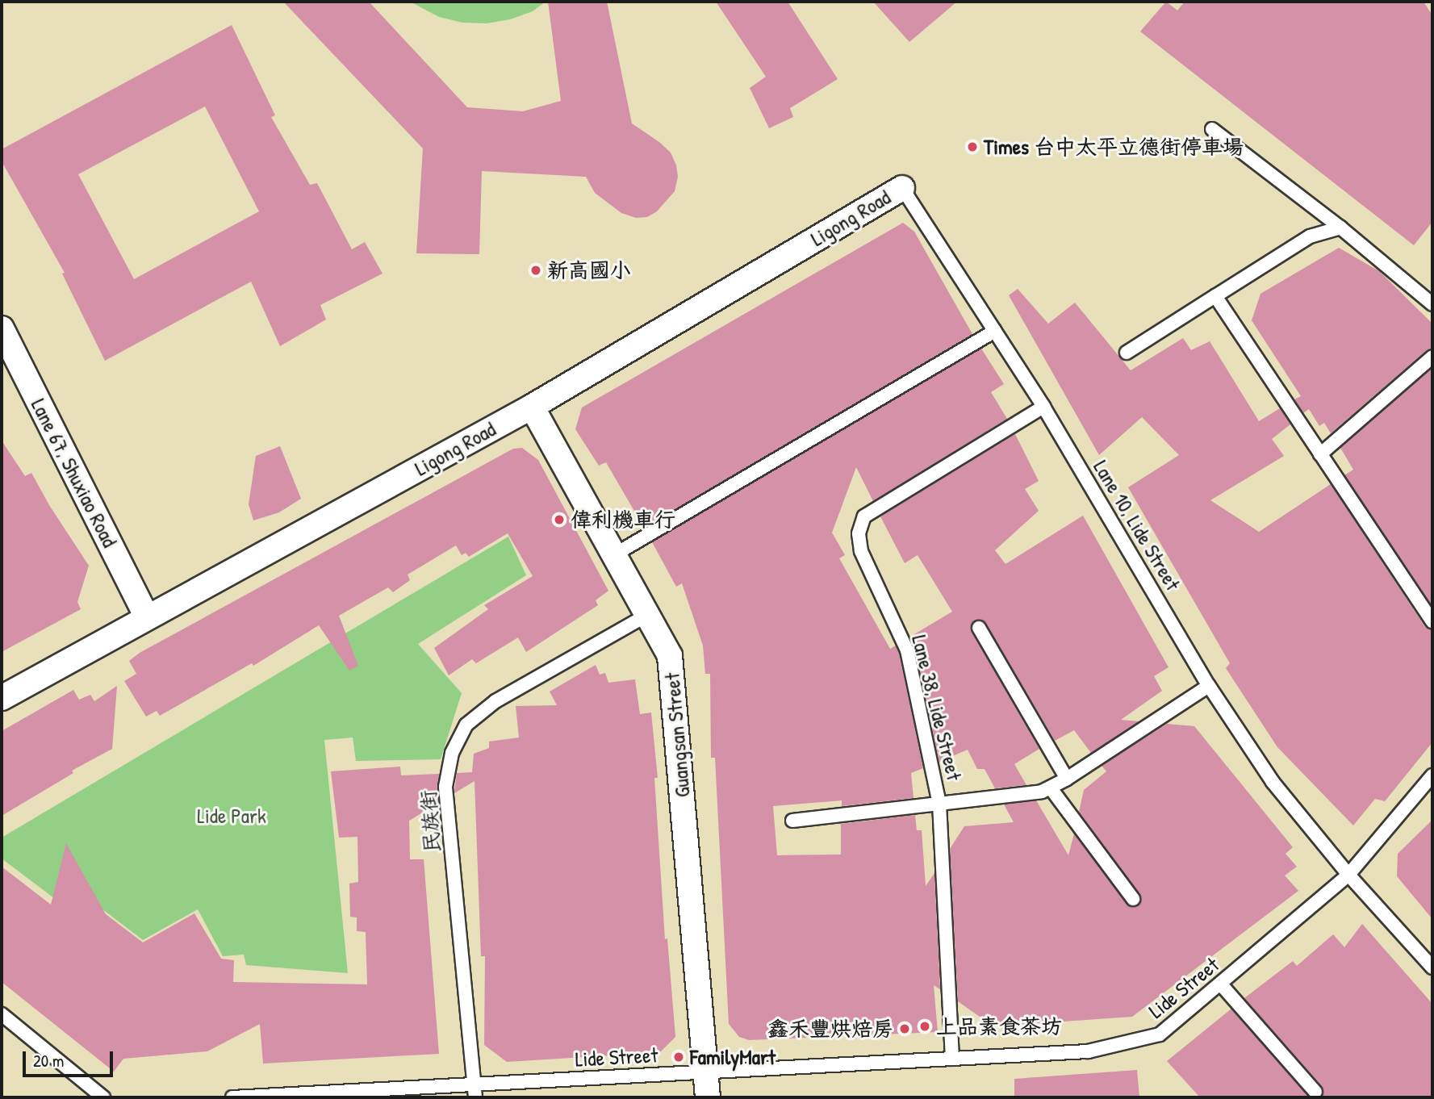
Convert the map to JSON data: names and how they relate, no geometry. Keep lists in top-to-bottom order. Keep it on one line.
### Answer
{"streets":{"street":["Ligong Road","Lane 67, Shuxiao Road","Guangsan Street"],"lane":["Lane 10, Lide Street","Lane 38, Lide Street","民族街","Lide Street"]},"crossings":[["Ligong Road","Lane 67, Shuxiao Road"],["Ligong Road","Lane 10, Lide Street"],["Ligong Road","Guangsan Street"],["Lane 10, Lide Street","Lane 38, Lide Street"],["Lane 10, Lide Street","Lide Street"],["Lane 38, Lide Street","Lide Street"],["Guangsan Street","民族街"],["Guangsan Street","Lide Street"],["民族街","Lide Street"]],"parks":["Lide Park"],"places":["Times 台中太平立德街停車場","新高國小","偉利機車行","上品素食茶坊","鑫禾豐烘焙房","FamilyMart"],"scale_bar":"20 m"}
